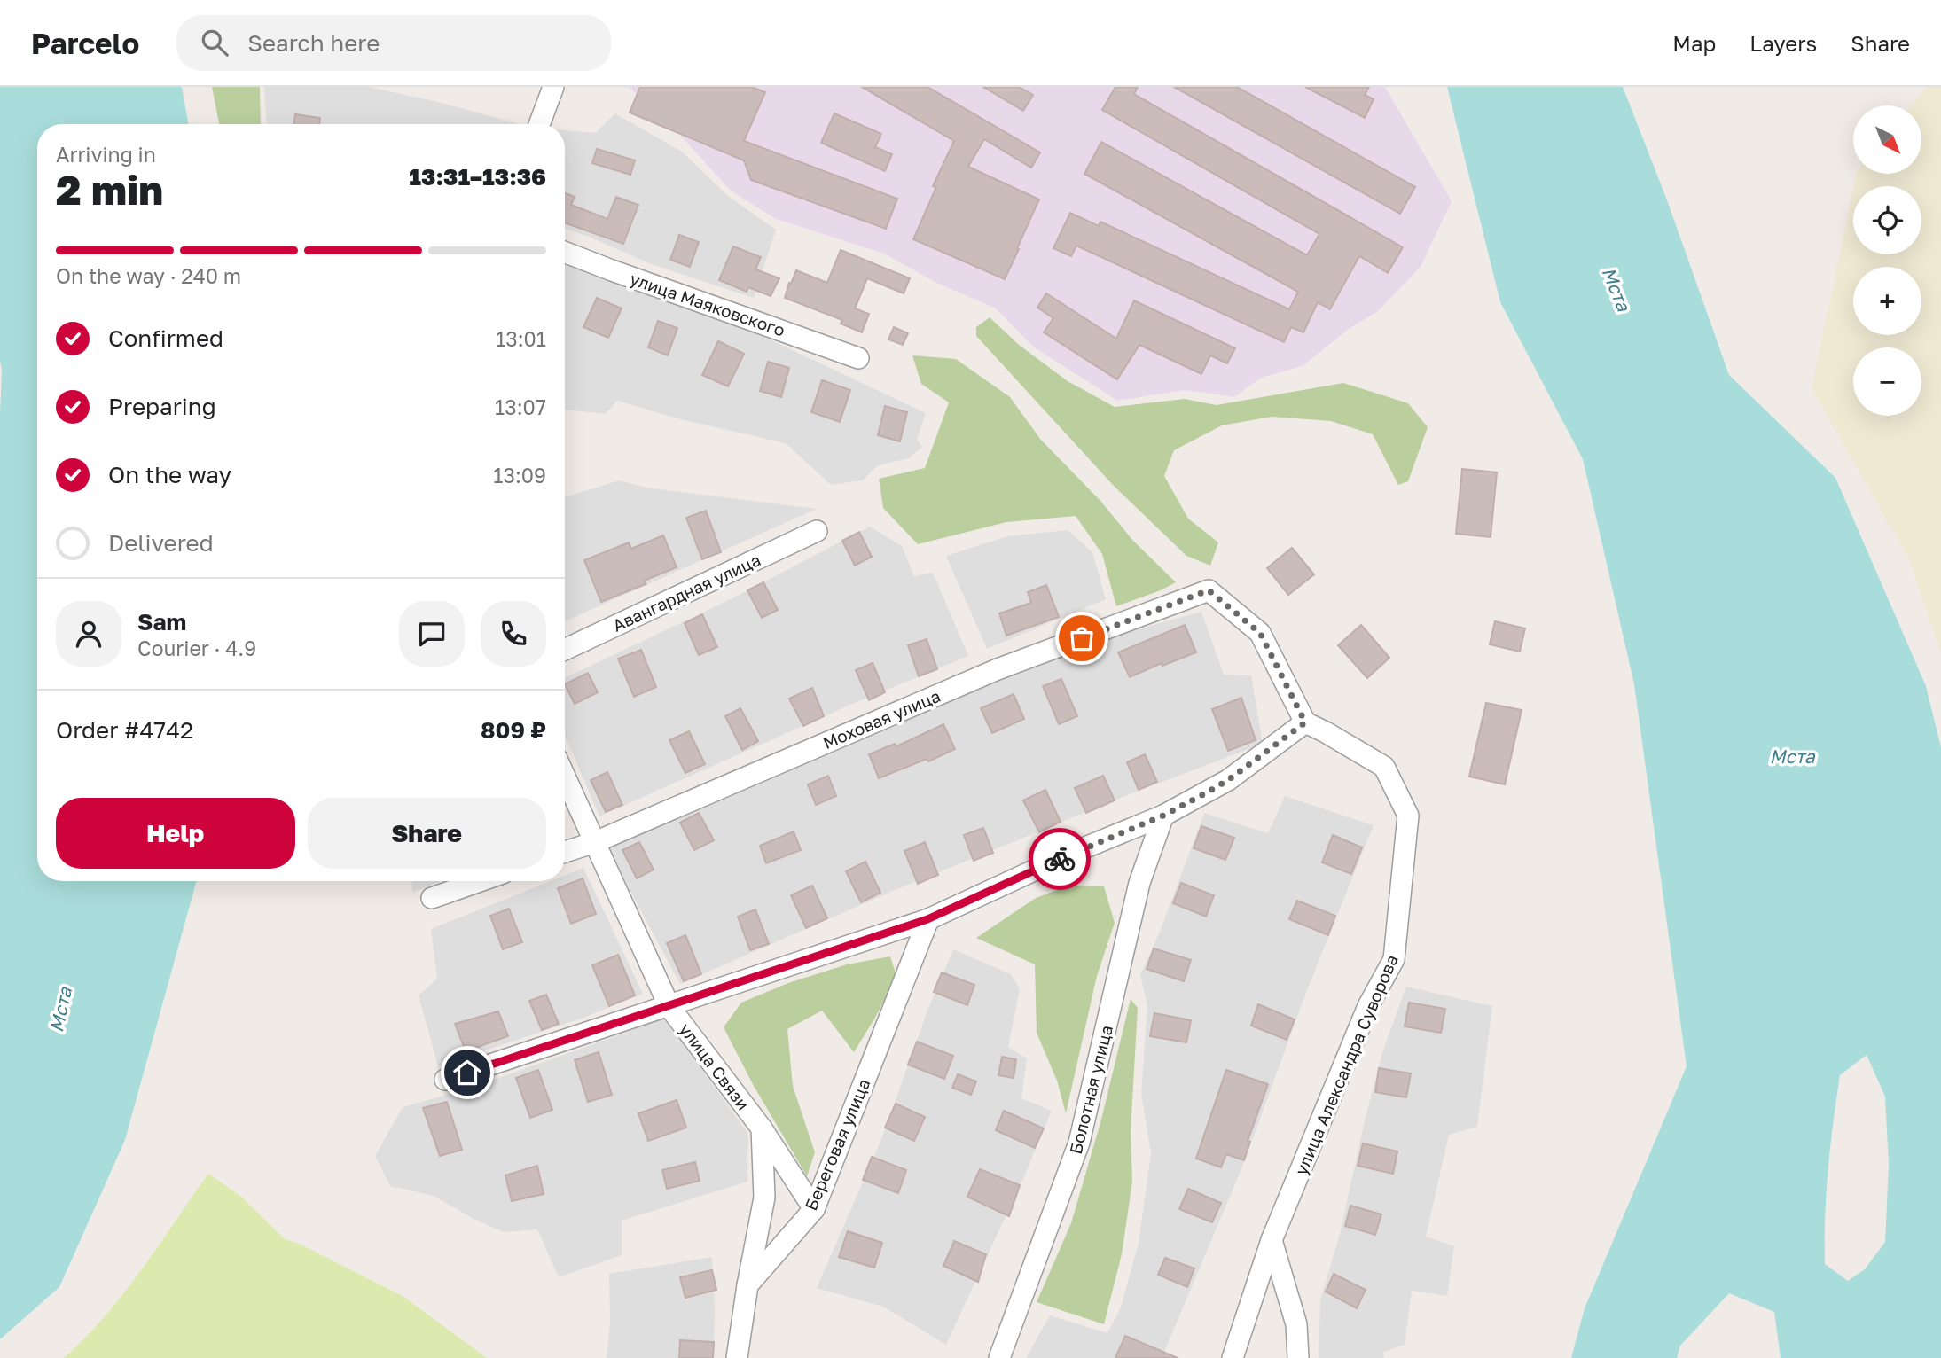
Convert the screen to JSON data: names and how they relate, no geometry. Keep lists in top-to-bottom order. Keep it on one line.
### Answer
{"streets":{"street":["улица Маяковского","Авангардная улица","Моховая улица","улица Александра Суворова","улица Связи","Болотная улица","Береговая улица"]},"crossings":[["Моховая улица","улица Александра Суворова"],["Моховая улица","улица Связи"],["улица Связи","Береговая улица"]],"water":["Мста"],"north":"bottom right","page":{"header":"Parcelo","search":"Search here","nav":["Map","Layers","Share"],"map_buttons":["+","−"],"heading":["2 min","Arriving in","13:31–13:36"],"panel":["Sam","Courier · 4.9","Order #4742","809 ₽"],"bar":"On the way · 240 m","list":[["Confirmed","13:01"],["Preparing","13:07"],["On the way","13:09"],"Delivered"],"buttons":["Help","Share"]}}
